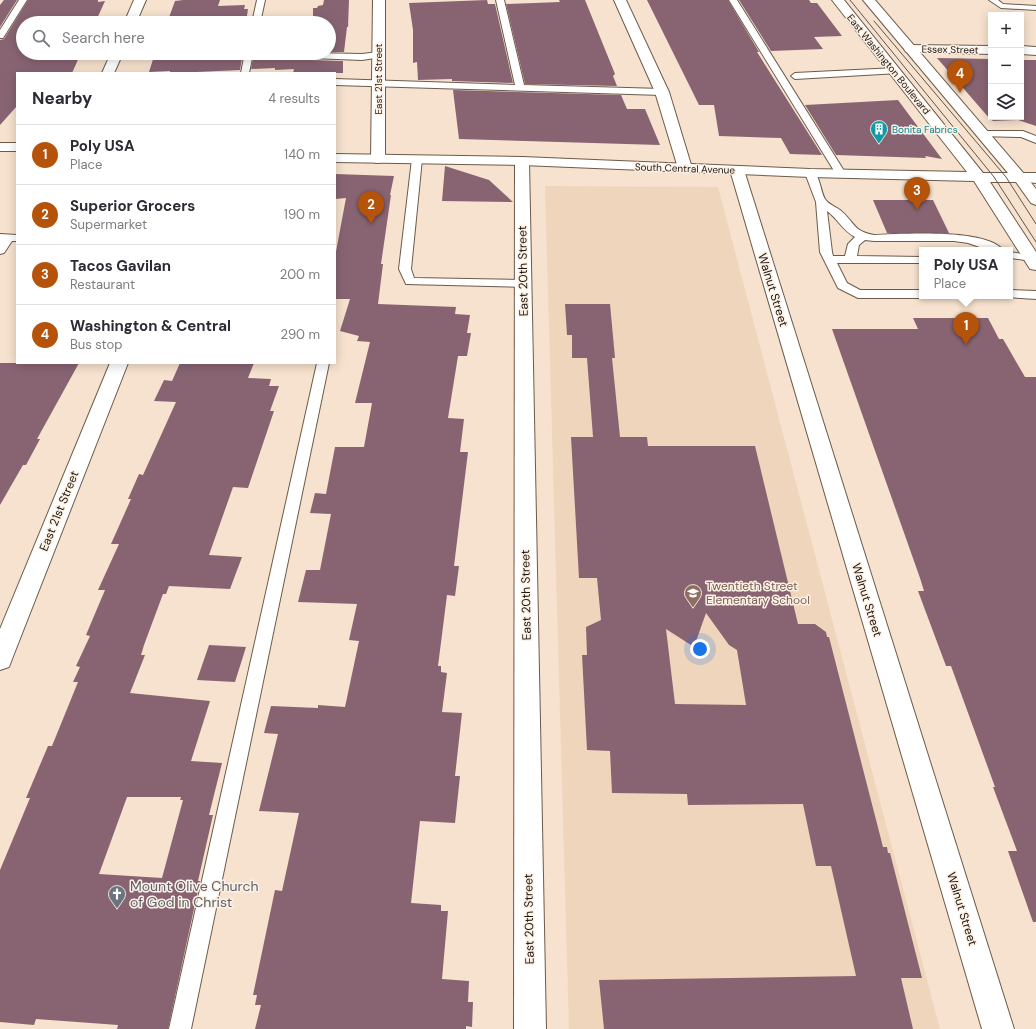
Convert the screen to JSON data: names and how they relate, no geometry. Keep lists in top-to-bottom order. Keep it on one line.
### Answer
{"streets":{"street":["Essex Street","East Washington Boulevard","East 21st Street","South Central Avenue","East 20th Street","Walnut Street"]},"crossings":[["East Washington Boulevard","South Central Avenue"],["East 21st Street","South Central Avenue"],["South Central Avenue","East 20th Street"],["South Central Avenue","Walnut Street"]],"places":{"building":["Bonita Fabrics"],"school or university":["Twentieth Street Elementary School"],"church":["Mount Olive Church of God in Christ"]},"page":{"map_buttons":["+","−"],"search":"Search here","pins":["4","3","2","1"],"heading":["Nearby","4 results"],"list":[{"mark":"1","name":"Poly USA","note":"Place","value":"140 m"},{"mark":"2","name":"Superior Grocers","note":"Supermarket","value":"190 m"},{"mark":"3","name":"Tacos Gavilan","note":"Restaurant","value":"200 m"},{"mark":"4","name":"Washington & Central","note":"Bus stop","value":"290 m"}],"popup":["Poly USA","Place"]}}
